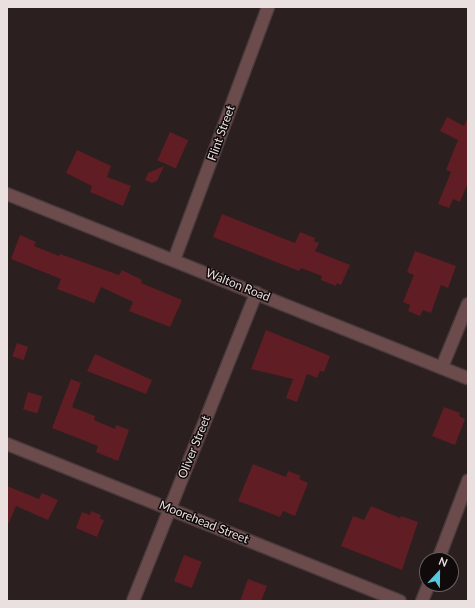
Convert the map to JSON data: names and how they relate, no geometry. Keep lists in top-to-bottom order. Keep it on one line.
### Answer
{"streets":{"street":["Flint Street","Walton Road","Oliver Street","Moorehead Street"]},"crossings":[["Flint Street","Walton Road"],["Walton Road","Oliver Street"],["Oliver Street","Moorehead Street"]],"north":"top"}
